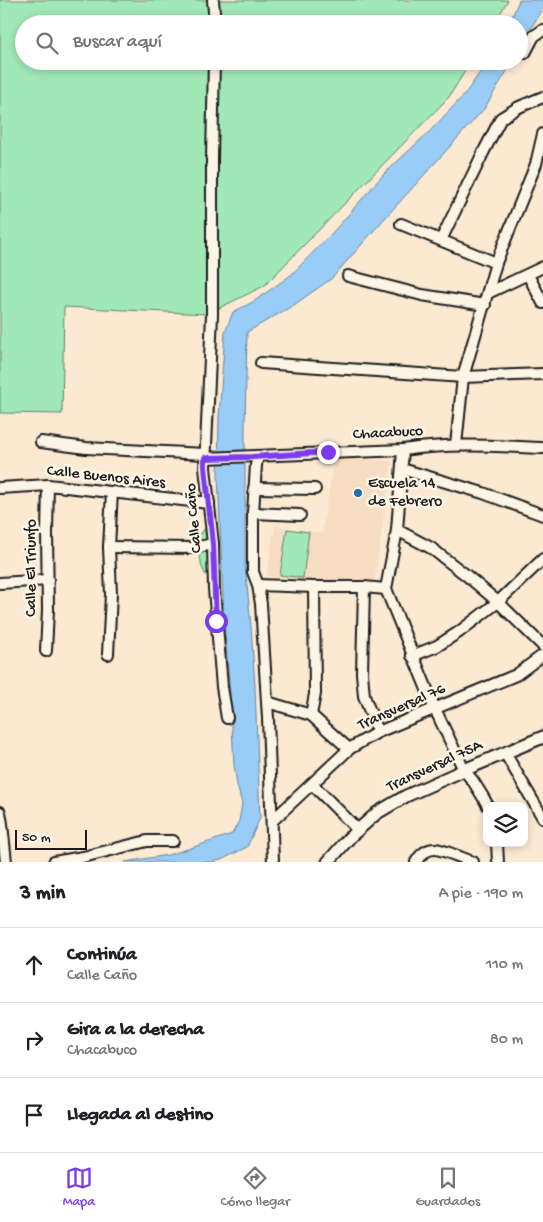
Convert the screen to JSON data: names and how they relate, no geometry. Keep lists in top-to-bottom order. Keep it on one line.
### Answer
{"streets":{"street":["Chacabuco","Calle Buenos Aires","Calle Caño","Calle El Triunfo","Transversal 76","Transversal 75A"]},"crossings":[["Chacabuco","Calle Caño"],["Calle Buenos Aires","Calle Caño"],["Calle Buenos Aires","Calle El Triunfo"]],"places":["Escuela 14 de Febrero"],"scale_bar":"50 m","page":{"search":"Buscar aquí","scale":"50 m","heading":["3 min","A pie · 190 m"],"list":[["Continúa","Calle Caño","110 m"],["Gira a la derecha","Chacabuco","80 m"],"Llegada al destino"],"nav":["Mapa","Cómo llegar","Guardados"]}}
